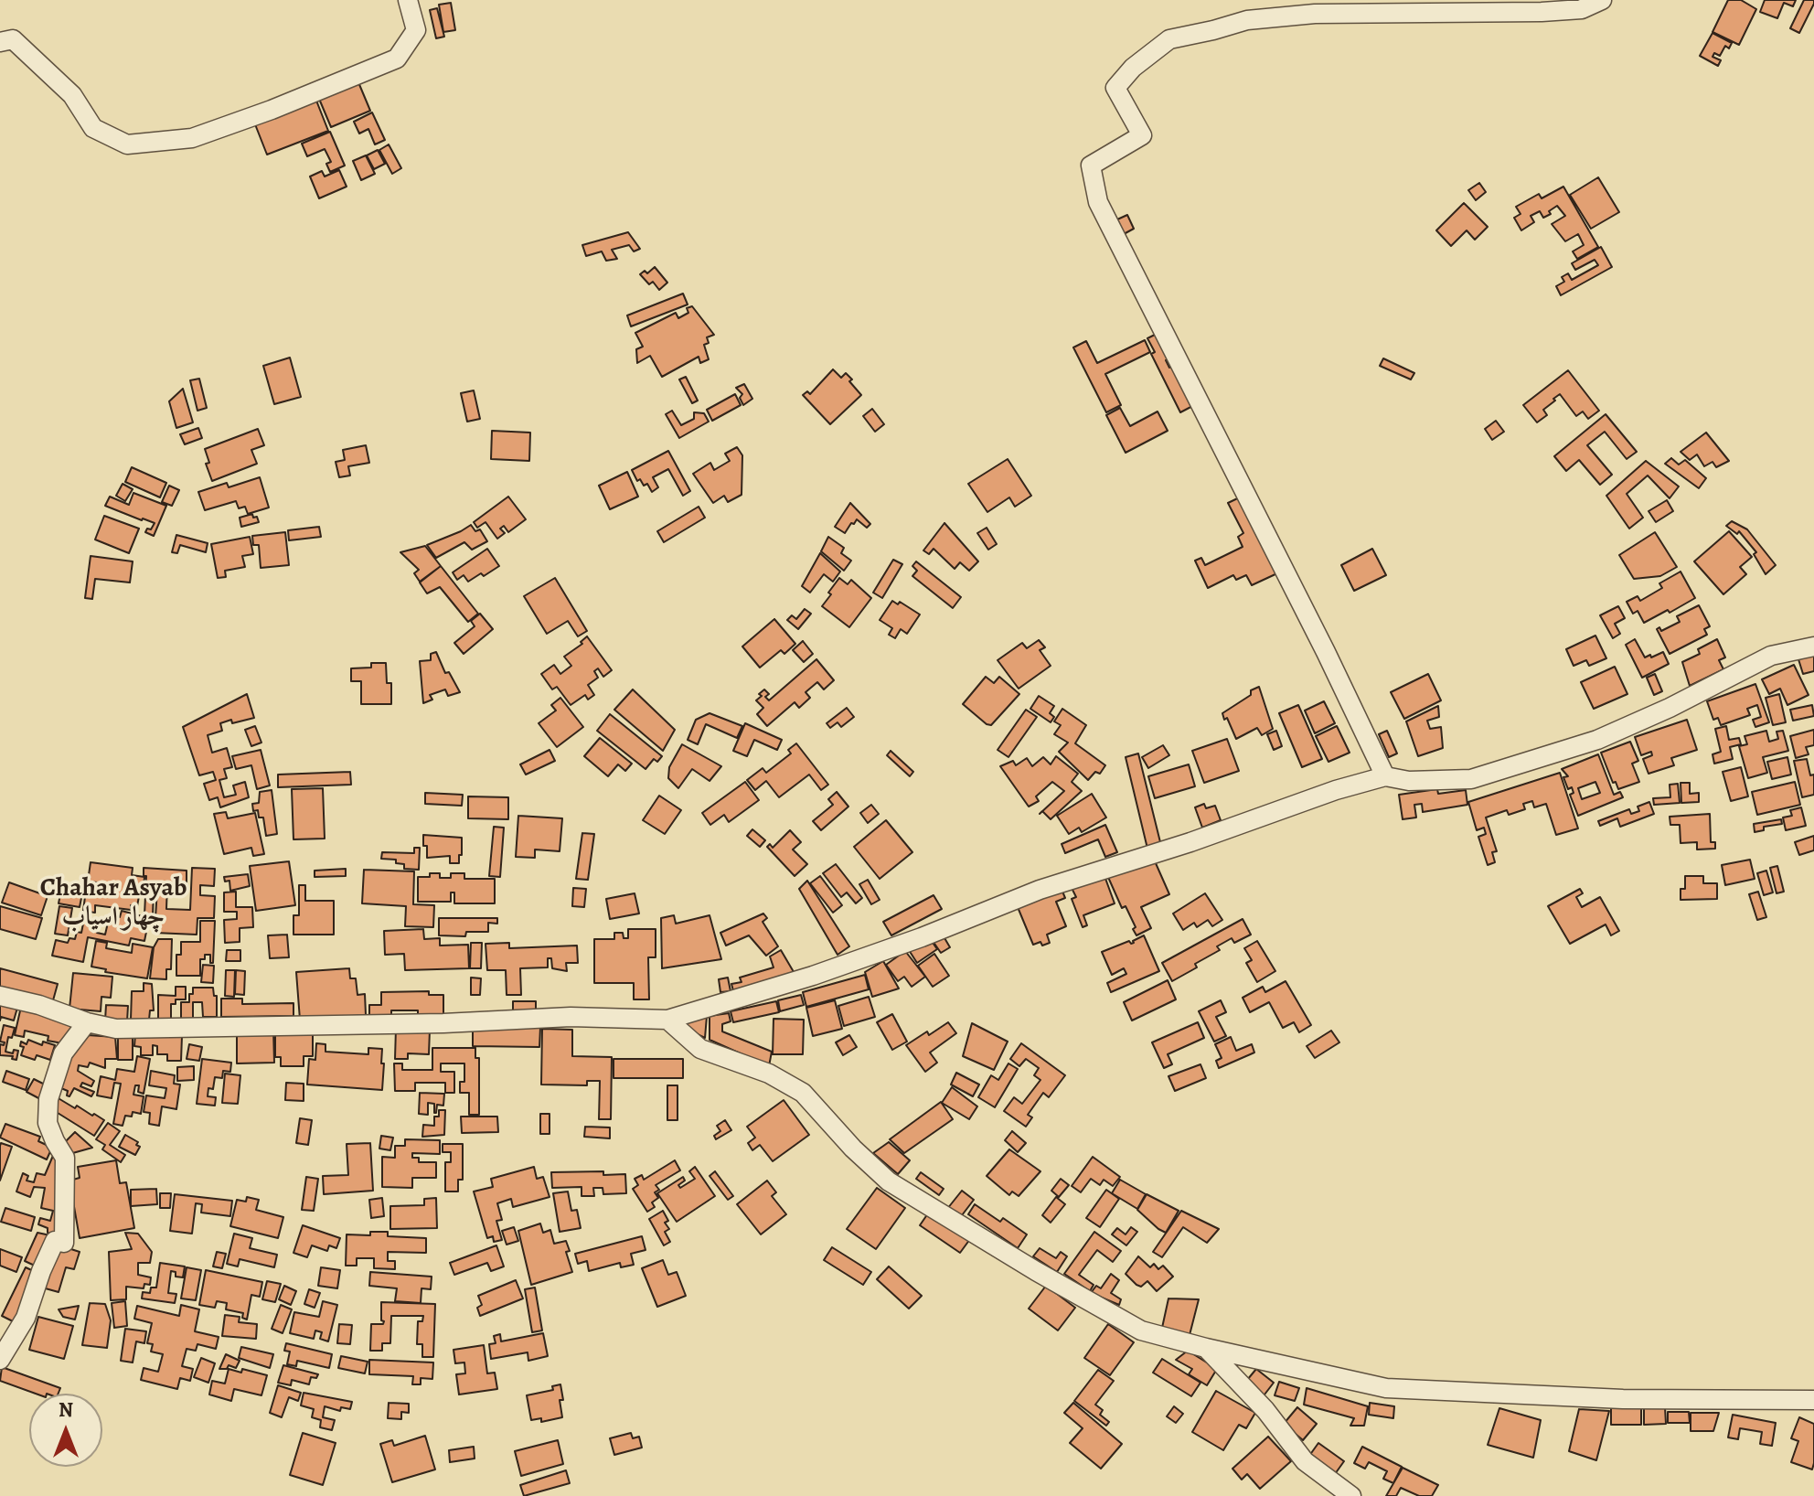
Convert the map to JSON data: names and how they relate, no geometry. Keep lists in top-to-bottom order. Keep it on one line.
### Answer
{"districts":["Chahar Asyab چهار اسیاب"],"north":"top"}
